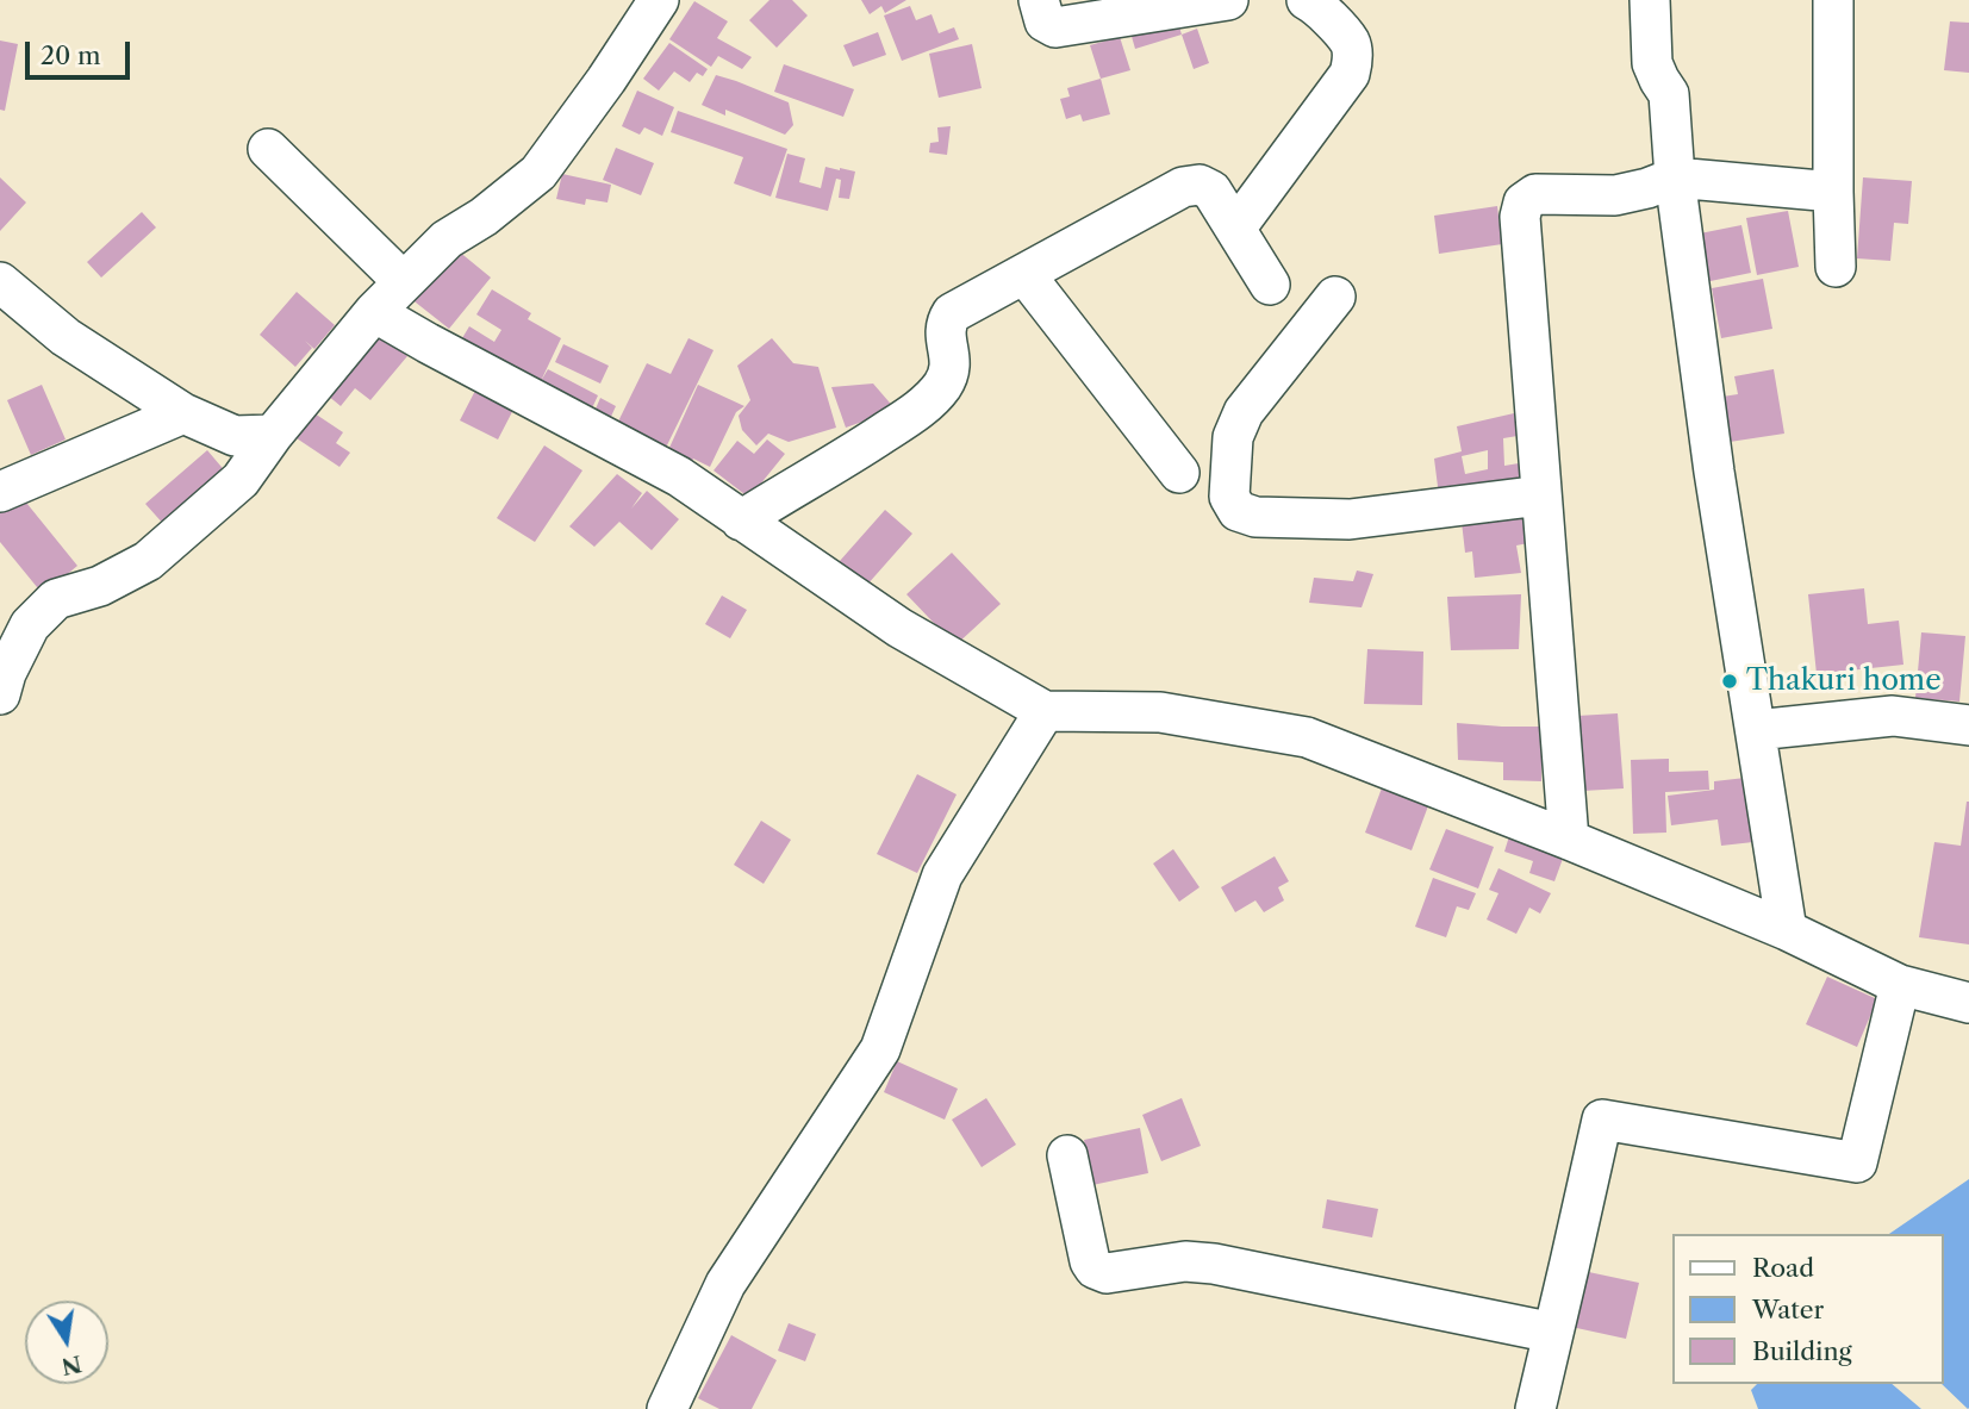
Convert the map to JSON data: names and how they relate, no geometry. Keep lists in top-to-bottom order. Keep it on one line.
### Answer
{"places":["Thakuri home"],"legend":["Road","Water","Building"],"scale_bar":"20 m","north":"bottom"}
